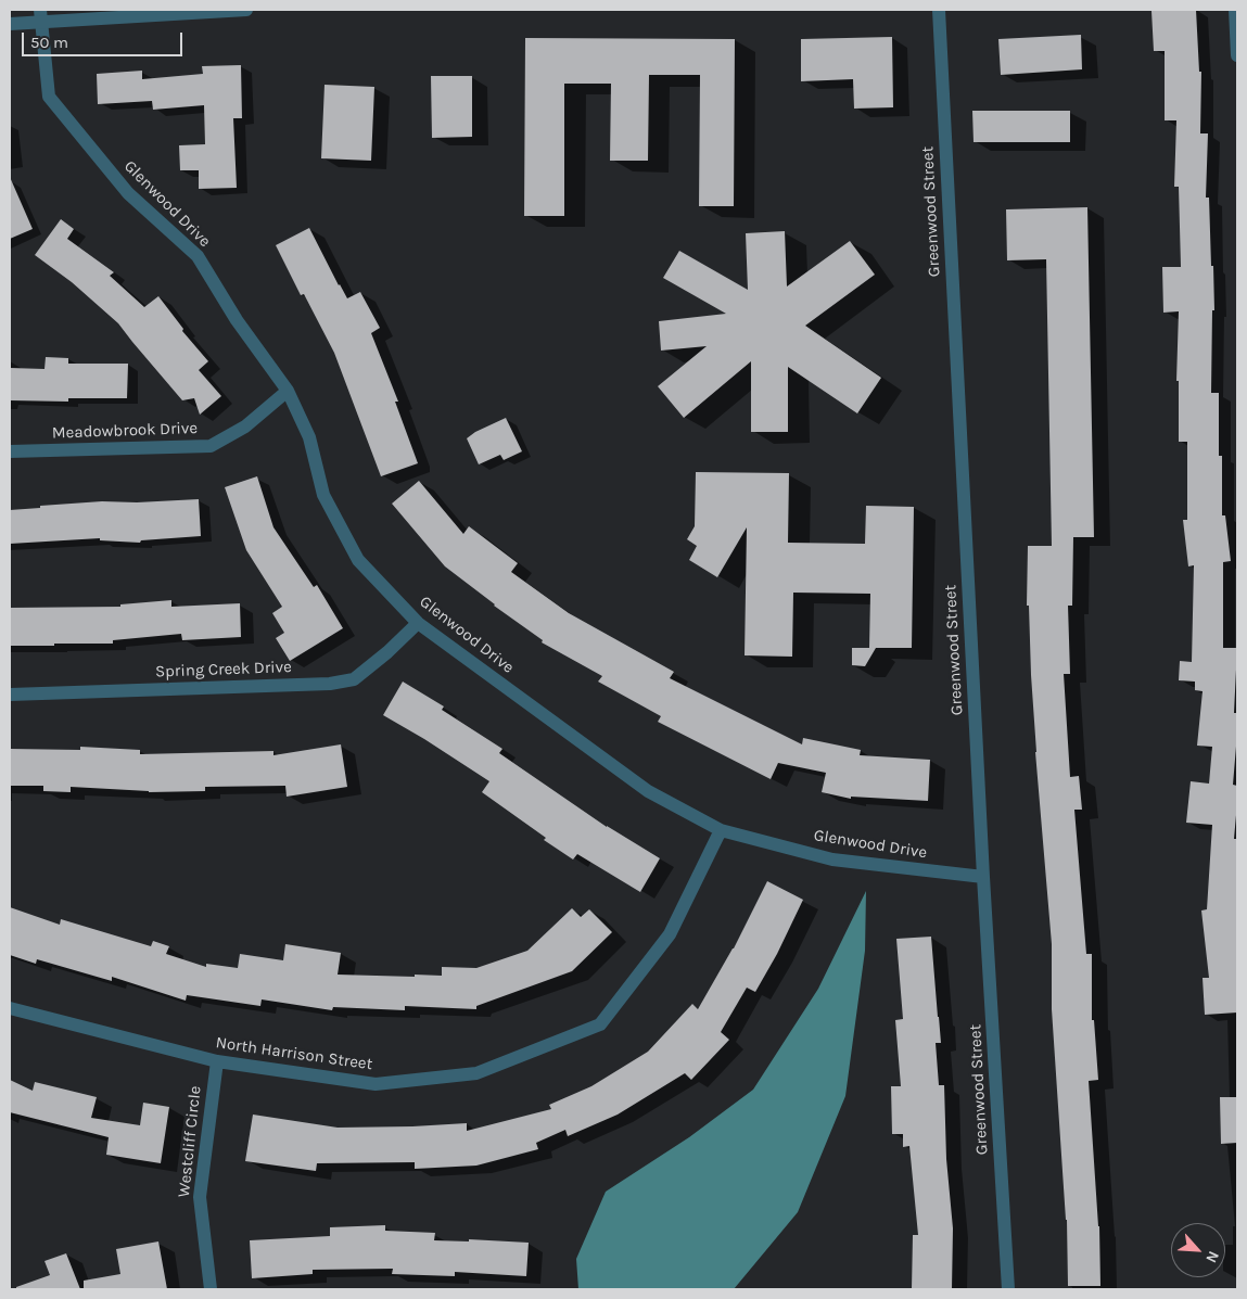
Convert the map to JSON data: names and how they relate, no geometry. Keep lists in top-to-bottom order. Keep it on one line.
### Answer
{"streets":{"street":["Glenwood Drive","Greenwood Street","Meadowbrook Drive","Spring Creek Drive","North Harrison Street","Westcliff Circle"]},"crossings":[["Glenwood Drive","Greenwood Street"],["Glenwood Drive","Meadowbrook Drive"],["Glenwood Drive","Spring Creek Drive"],["Glenwood Drive","North Harrison Street"],["North Harrison Street","Westcliff Circle"]],"scale_bar":"50 m","north":"bottom right"}
